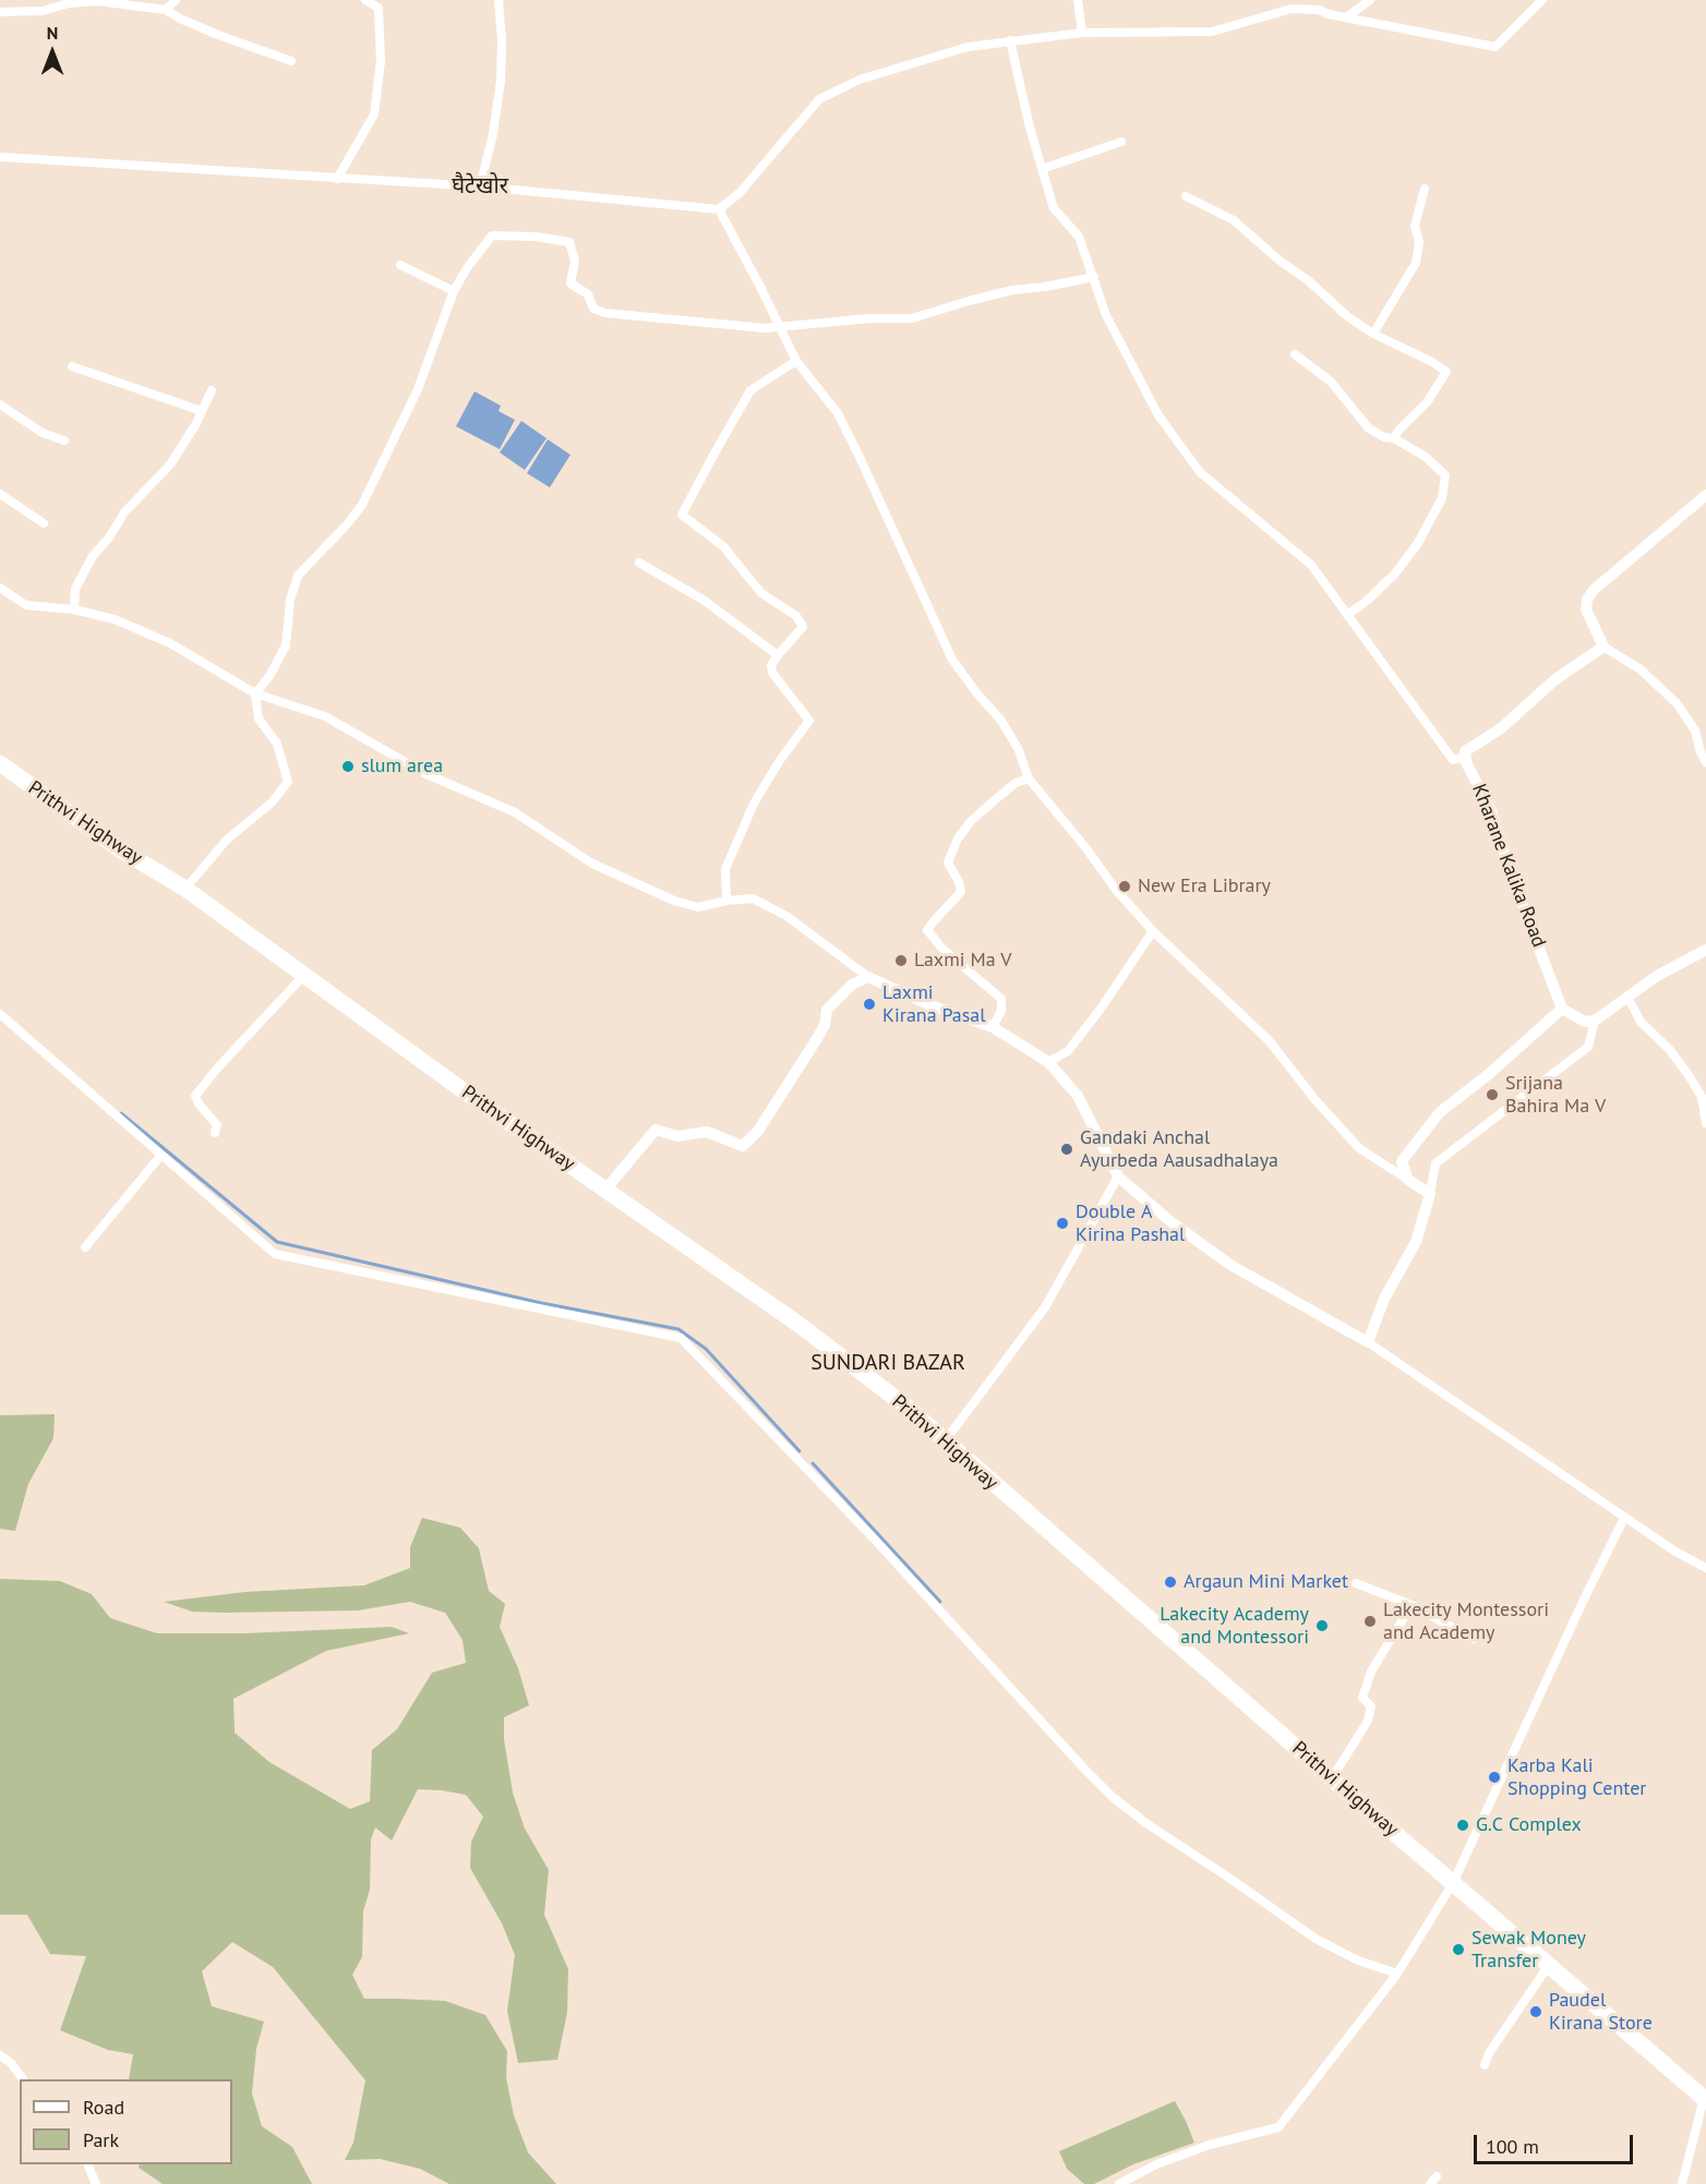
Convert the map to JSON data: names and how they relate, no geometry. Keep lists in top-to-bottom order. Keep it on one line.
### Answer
{"streets":{"highway":["Prithvi Highway"],"main road":["Kharane Kalika Road"]},"districts":["घैटेखोर","SUNDARI BAZAR"],"places":["slum area","New Era Library","Laxmi Ma V","Laxmi Kirana Pasal","Srijana Bahira Ma V","Gandaki Anchal Ayurbeda Aausadhalaya","Double A Kirina Pashal","Argaun Mini Market","Lakecity Montessori and Academy","Lakecity Academy and Montessori","Karba Kali Shopping Center","G.C Complex","Sewak Money Transfer","Paudel Kirana Store"],"legend":["Road","Park"],"scale_bar":"100 m","north":"top"}
